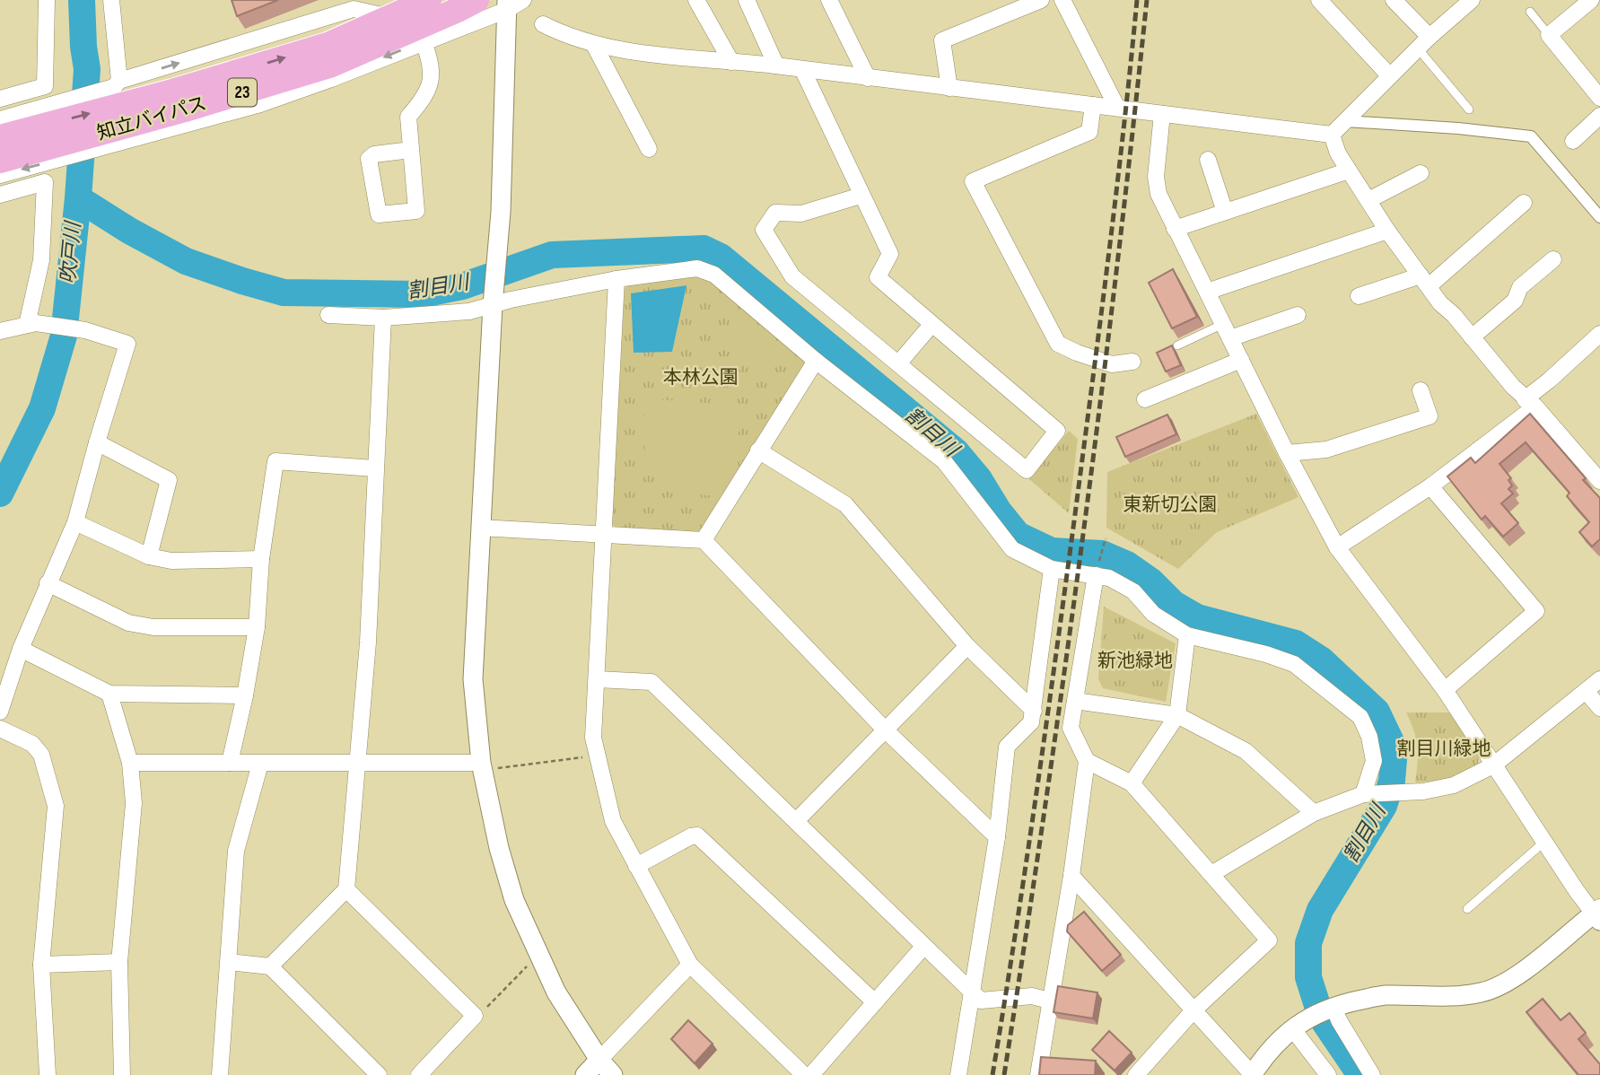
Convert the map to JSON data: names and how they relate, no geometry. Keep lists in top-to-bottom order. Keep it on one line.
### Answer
{"streets":{"highway":["23","知立バイパス"]},"water":["吹戸川","割目川"],"parks":["本林公園","東新切公園","新池緑地","割目川緑地"]}
